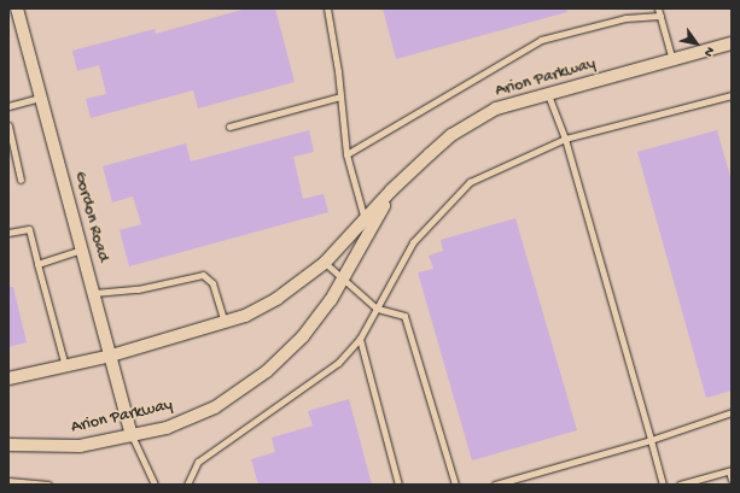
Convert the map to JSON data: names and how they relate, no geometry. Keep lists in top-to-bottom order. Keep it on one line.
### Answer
{"streets":{"street":["Arion Parkway","Gordon Road"]},"crossings":[["Arion Parkway","Gordon Road"]],"north":"bottom right"}
